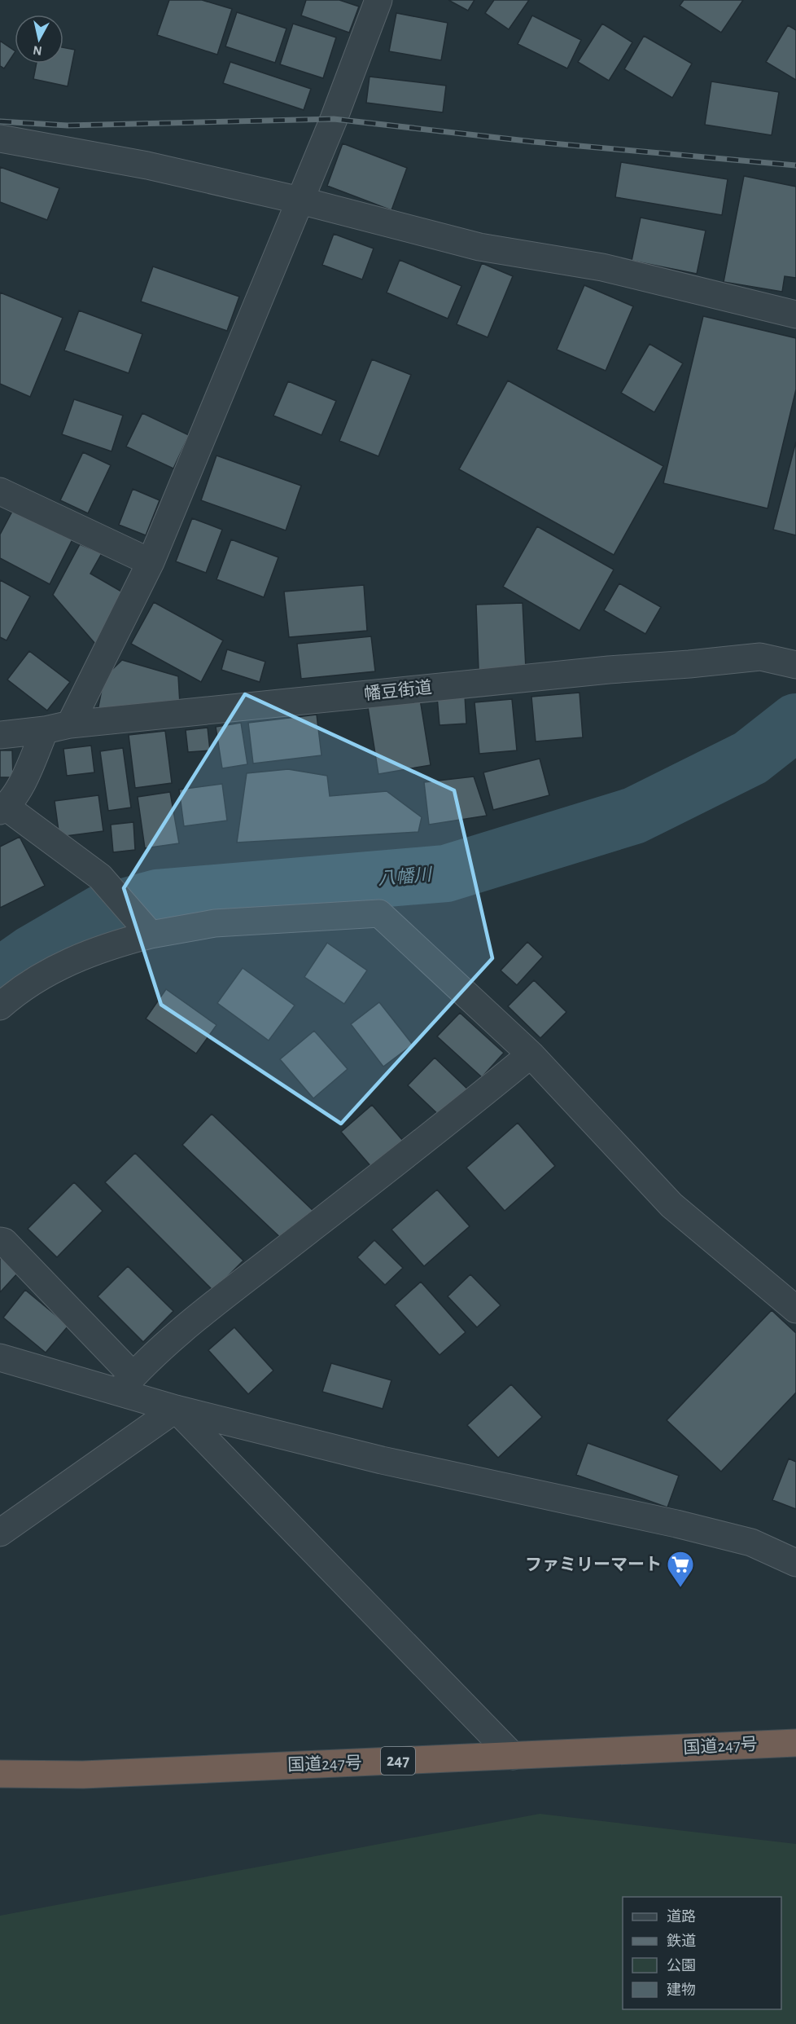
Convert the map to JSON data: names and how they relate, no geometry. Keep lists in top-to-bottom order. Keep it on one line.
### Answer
{"streets":{"highway":["国道247号","247"],"street":["幡豆街道"]},"water":["八幡川"],"places":{"supermarket":["ファミリーマート"]},"legend":["道路","鉄道","公園","建物"],"north":"bottom"}
